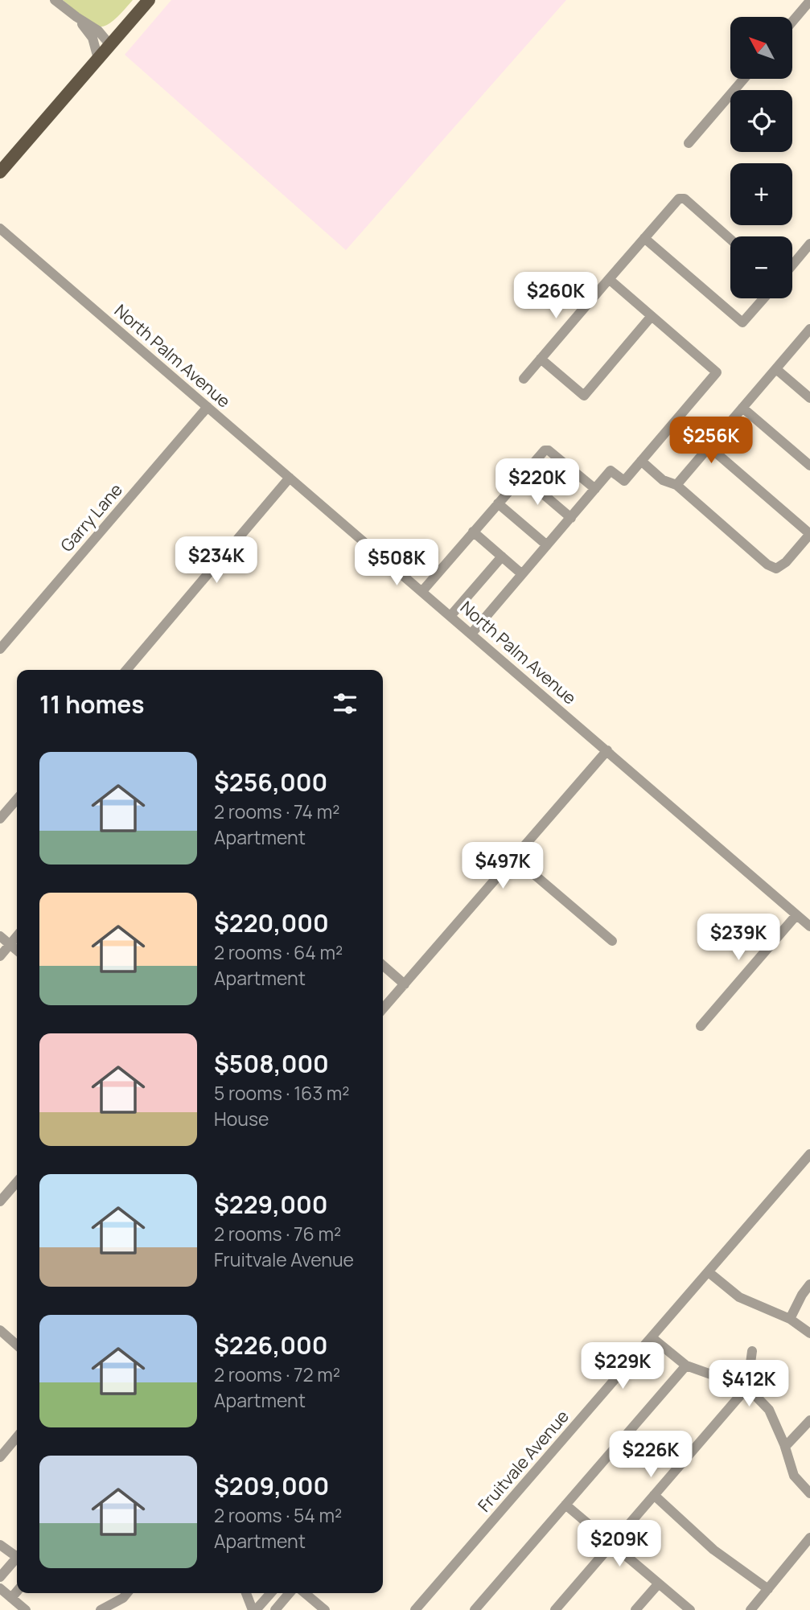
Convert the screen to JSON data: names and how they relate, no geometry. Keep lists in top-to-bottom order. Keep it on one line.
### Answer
{"streets":{"street":["North Palm Avenue","Garry Lane","Fruitvale Avenue"]},"crossings":[["North Palm Avenue","Garry Lane"]],"north":"top left","page":{"map_buttons":["+","−"],"price":["$260K","$256K","$220K","$234K","$508K","$497K","$239K","$229K","$412K","$226K","$209K"],"heading":"11 homes","list":[{"name":"$256,000","note":"2 rooms · 74 m² · Apartment"},{"name":"$220,000","note":"2 rooms · 64 m² · Apartment"},{"name":"$508,000","note":"5 rooms · 163 m² · House"},{"name":"$229,000","note":"2 rooms · 76 m² · Fruitvale Avenue"},{"name":"$226,000","note":"2 rooms · 72 m² · Apartment"},{"name":"$209,000","note":"2 rooms · 54 m² · Apartment"}]}}
